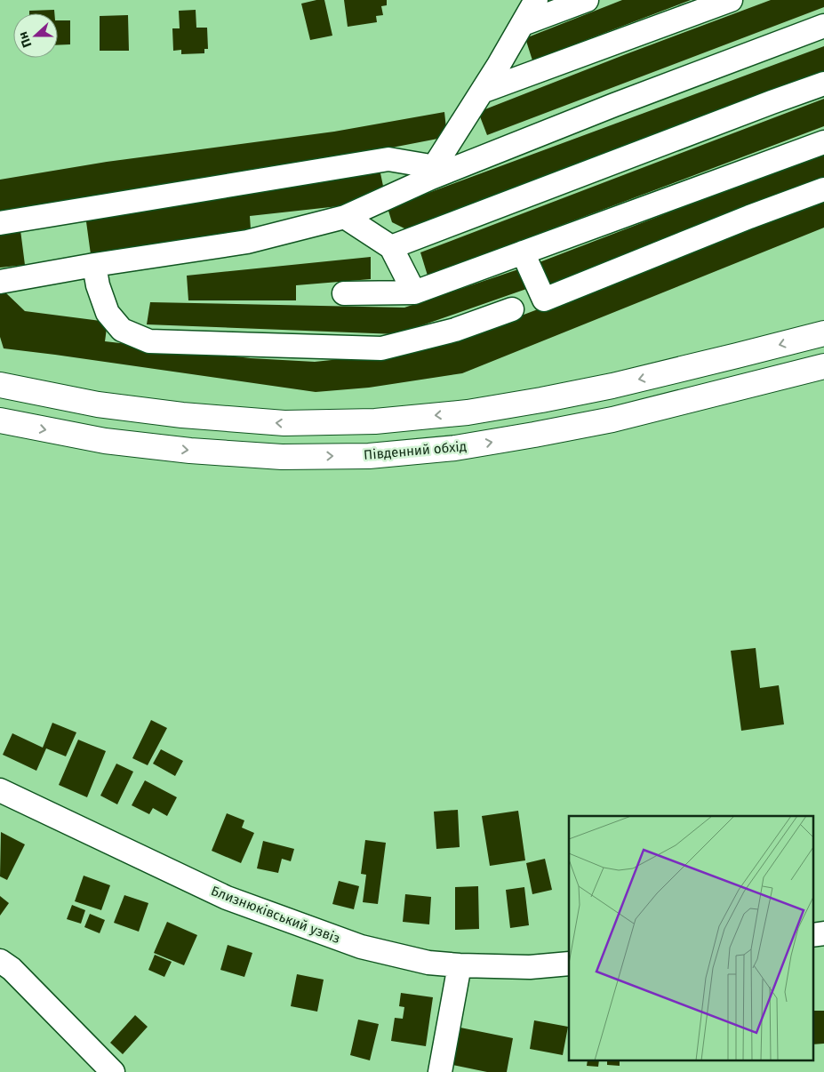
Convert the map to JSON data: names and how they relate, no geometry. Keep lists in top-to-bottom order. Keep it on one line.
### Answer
{"streets":{"main road":["Південний обхід"],"street":["Близнюківський узвіз"]},"north":"left"}
